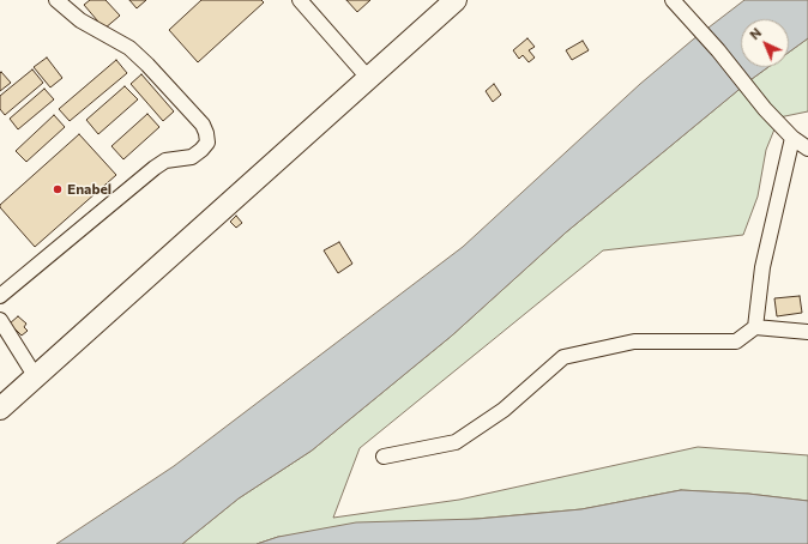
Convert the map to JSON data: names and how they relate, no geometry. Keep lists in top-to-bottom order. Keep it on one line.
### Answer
{"places":["Enabel"],"north":"top left"}
